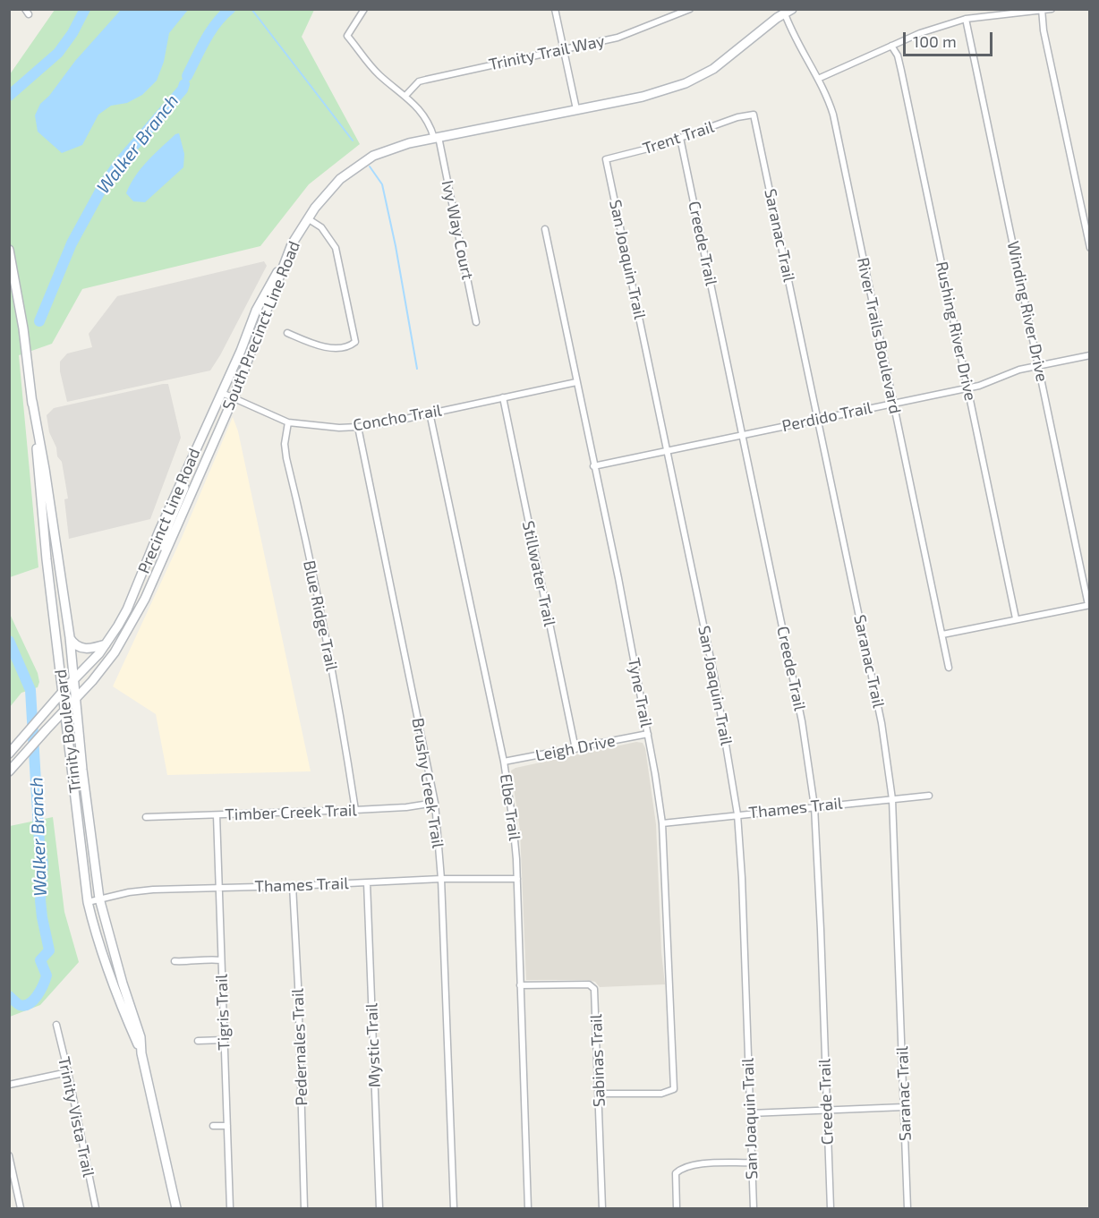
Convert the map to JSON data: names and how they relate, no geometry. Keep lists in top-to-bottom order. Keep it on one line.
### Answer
{"streets":{"main road":["South Precinct Line Road","Precinct Line Road","Trinity Boulevard"],"street":["Trinity Trail Way","Trent Trail","Ivy Way Court","Saranac Trail","Creede Trail","San Joaquin Trail","Winding River Drive","Rushing River Drive","River Trails Boulevard","Perdido Trail","Concho Trail","Stillwater Trail","Blue Ridge Trail","Tyne Trail","Leigh Drive","Brushy Creek Trail","Elbe Trail","Thames Trail","Timber Creek Trail","Tigris Trail","Mystic Trail","Pedernales Trail","Sabinas Trail","Trinity Vista Trail"]},"crossings":[["Trinity Trail Way","Ivy Way Court"],["Trent Trail","Saranac Trail"],["Trent Trail","Creede Trail"],["Trent Trail","San Joaquin Trail"],["Ivy Way Court","South Precinct Line Road"],["Saranac Trail","Perdido Trail"],["Saranac Trail","Thames Trail"],["Creede Trail","Perdido Trail"],["Creede Trail","Thames Trail"],["San Joaquin Trail","Perdido Trail"],["San Joaquin Trail","Thames Trail"],["Winding River Drive","Perdido Trail"],["South Precinct Line Road","River Trails Boulevard"],["South Precinct Line Road","Concho Trail"],["South Precinct Line Road","Precinct Line Road"],["South Precinct Line Road","Trinity Boulevard"],["Rushing River Drive","Perdido Trail"],["River Trails Boulevard","Perdido Trail"],["Perdido Trail","Tyne Trail"],["Concho Trail","Precinct Line Road"],["Concho Trail","Stillwater Trail"],["Concho Trail","Blue Ridge Trail"],["Concho Trail","Tyne Trail"],["Concho Trail","Brushy Creek Trail"],["Concho Trail","Elbe Trail"],["Precinct Line Road","Trinity Boulevard"],["Stillwater Trail","Leigh Drive"],["Blue Ridge Trail","Timber Creek Trail"],["Tyne Trail","Leigh Drive"],["Tyne Trail","Thames Trail"],["Tyne Trail","Sabinas Trail"],["Trinity Boulevard","Thames Trail"],["Leigh Drive","Elbe Trail"],["Brushy Creek Trail","Thames Trail"],["Brushy Creek Trail","Timber Creek Trail"],["Elbe Trail","Thames Trail"],["Elbe Trail","Sabinas Trail"],["Thames Trail","Tigris Trail"],["Thames Trail","Mystic Trail"],["Thames Trail","Pedernales Trail"],["Timber Creek Trail","Tigris Trail"]],"water":["Walker Branch"],"scale_bar":"100 m"}
